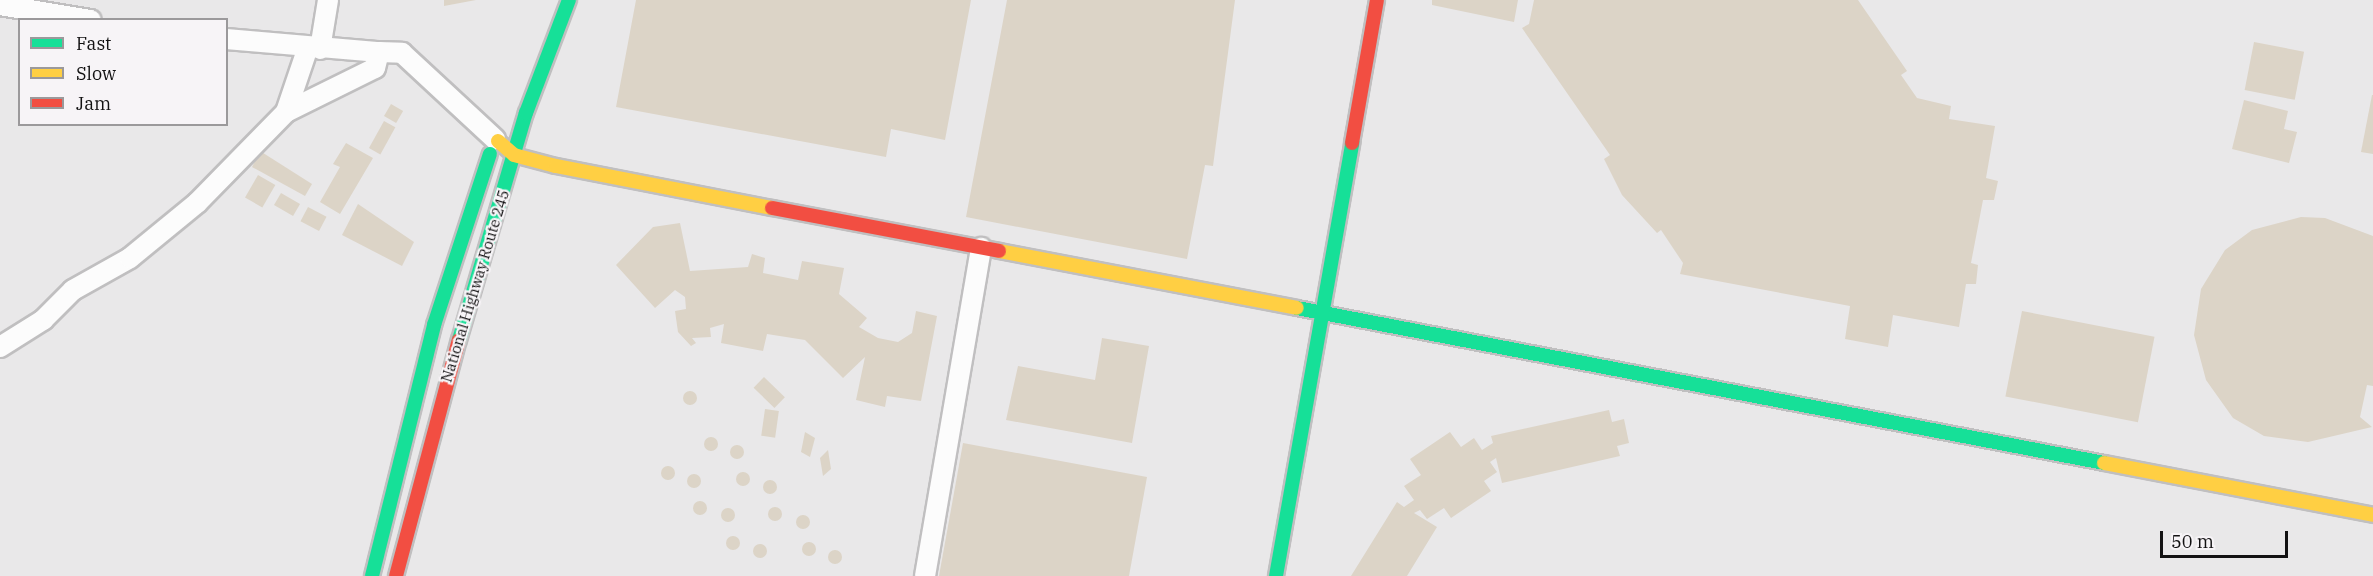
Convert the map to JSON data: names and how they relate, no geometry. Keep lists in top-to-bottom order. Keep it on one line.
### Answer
{"streets":{"main road":["National Highway Route 245"]},"legend":["Fast","Slow","Jam"],"scale_bar":"50 m"}
